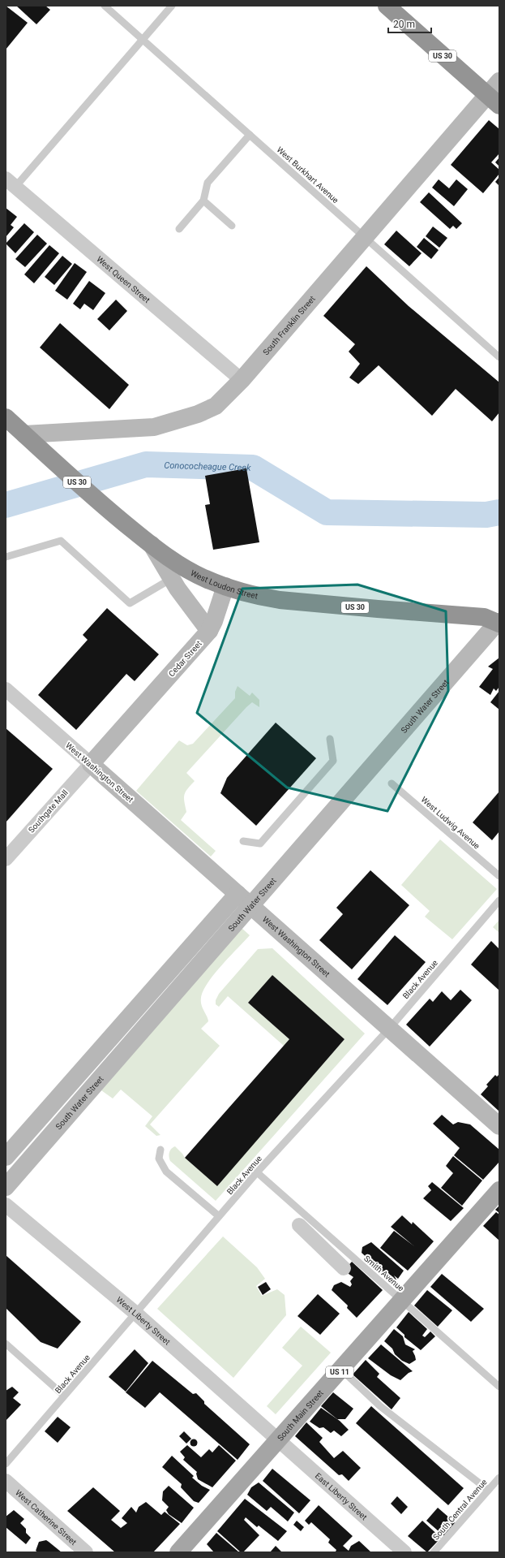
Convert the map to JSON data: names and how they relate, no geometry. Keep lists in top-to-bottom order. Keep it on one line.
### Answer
{"streets":{"highway":["US 30","West Loudon Street"],"main road":["US 11","South Main Street"],"street":["West Queen Street","South Franklin Street","Cedar Street","South Water Street","West Washington Street","Southgate Mall","West Liberty Street","East Liberty Street","West Catherine Street"],"lane":["West Burkhart Avenue","West Ludwig Avenue","Black Avenue","Smith Avenue","South Central Avenue"]},"crossings":[["US 30","South Franklin Street"],["West Burkhart Avenue","South Franklin Street"],["West Queen Street","South Franklin Street"],["South Franklin Street","West Loudon Street"],["West Loudon Street","Cedar Street"],["West Loudon Street","South Water Street"],["Cedar Street","West Washington Street"],["Cedar Street","Southgate Mall"],["South Water Street","West Washington Street"],["West Washington Street","Southgate Mall"],["West Washington Street","Black Avenue"],["Black Avenue","Smith Avenue"],["Black Avenue","West Liberty Street"],["Smith Avenue","South Main Street"],["West Liberty Street","South Main Street"],["West Liberty Street","East Liberty Street"],["South Main Street","East Liberty Street"]],"water":["Conococheague Creek"],"scale_bar":"20 m"}
